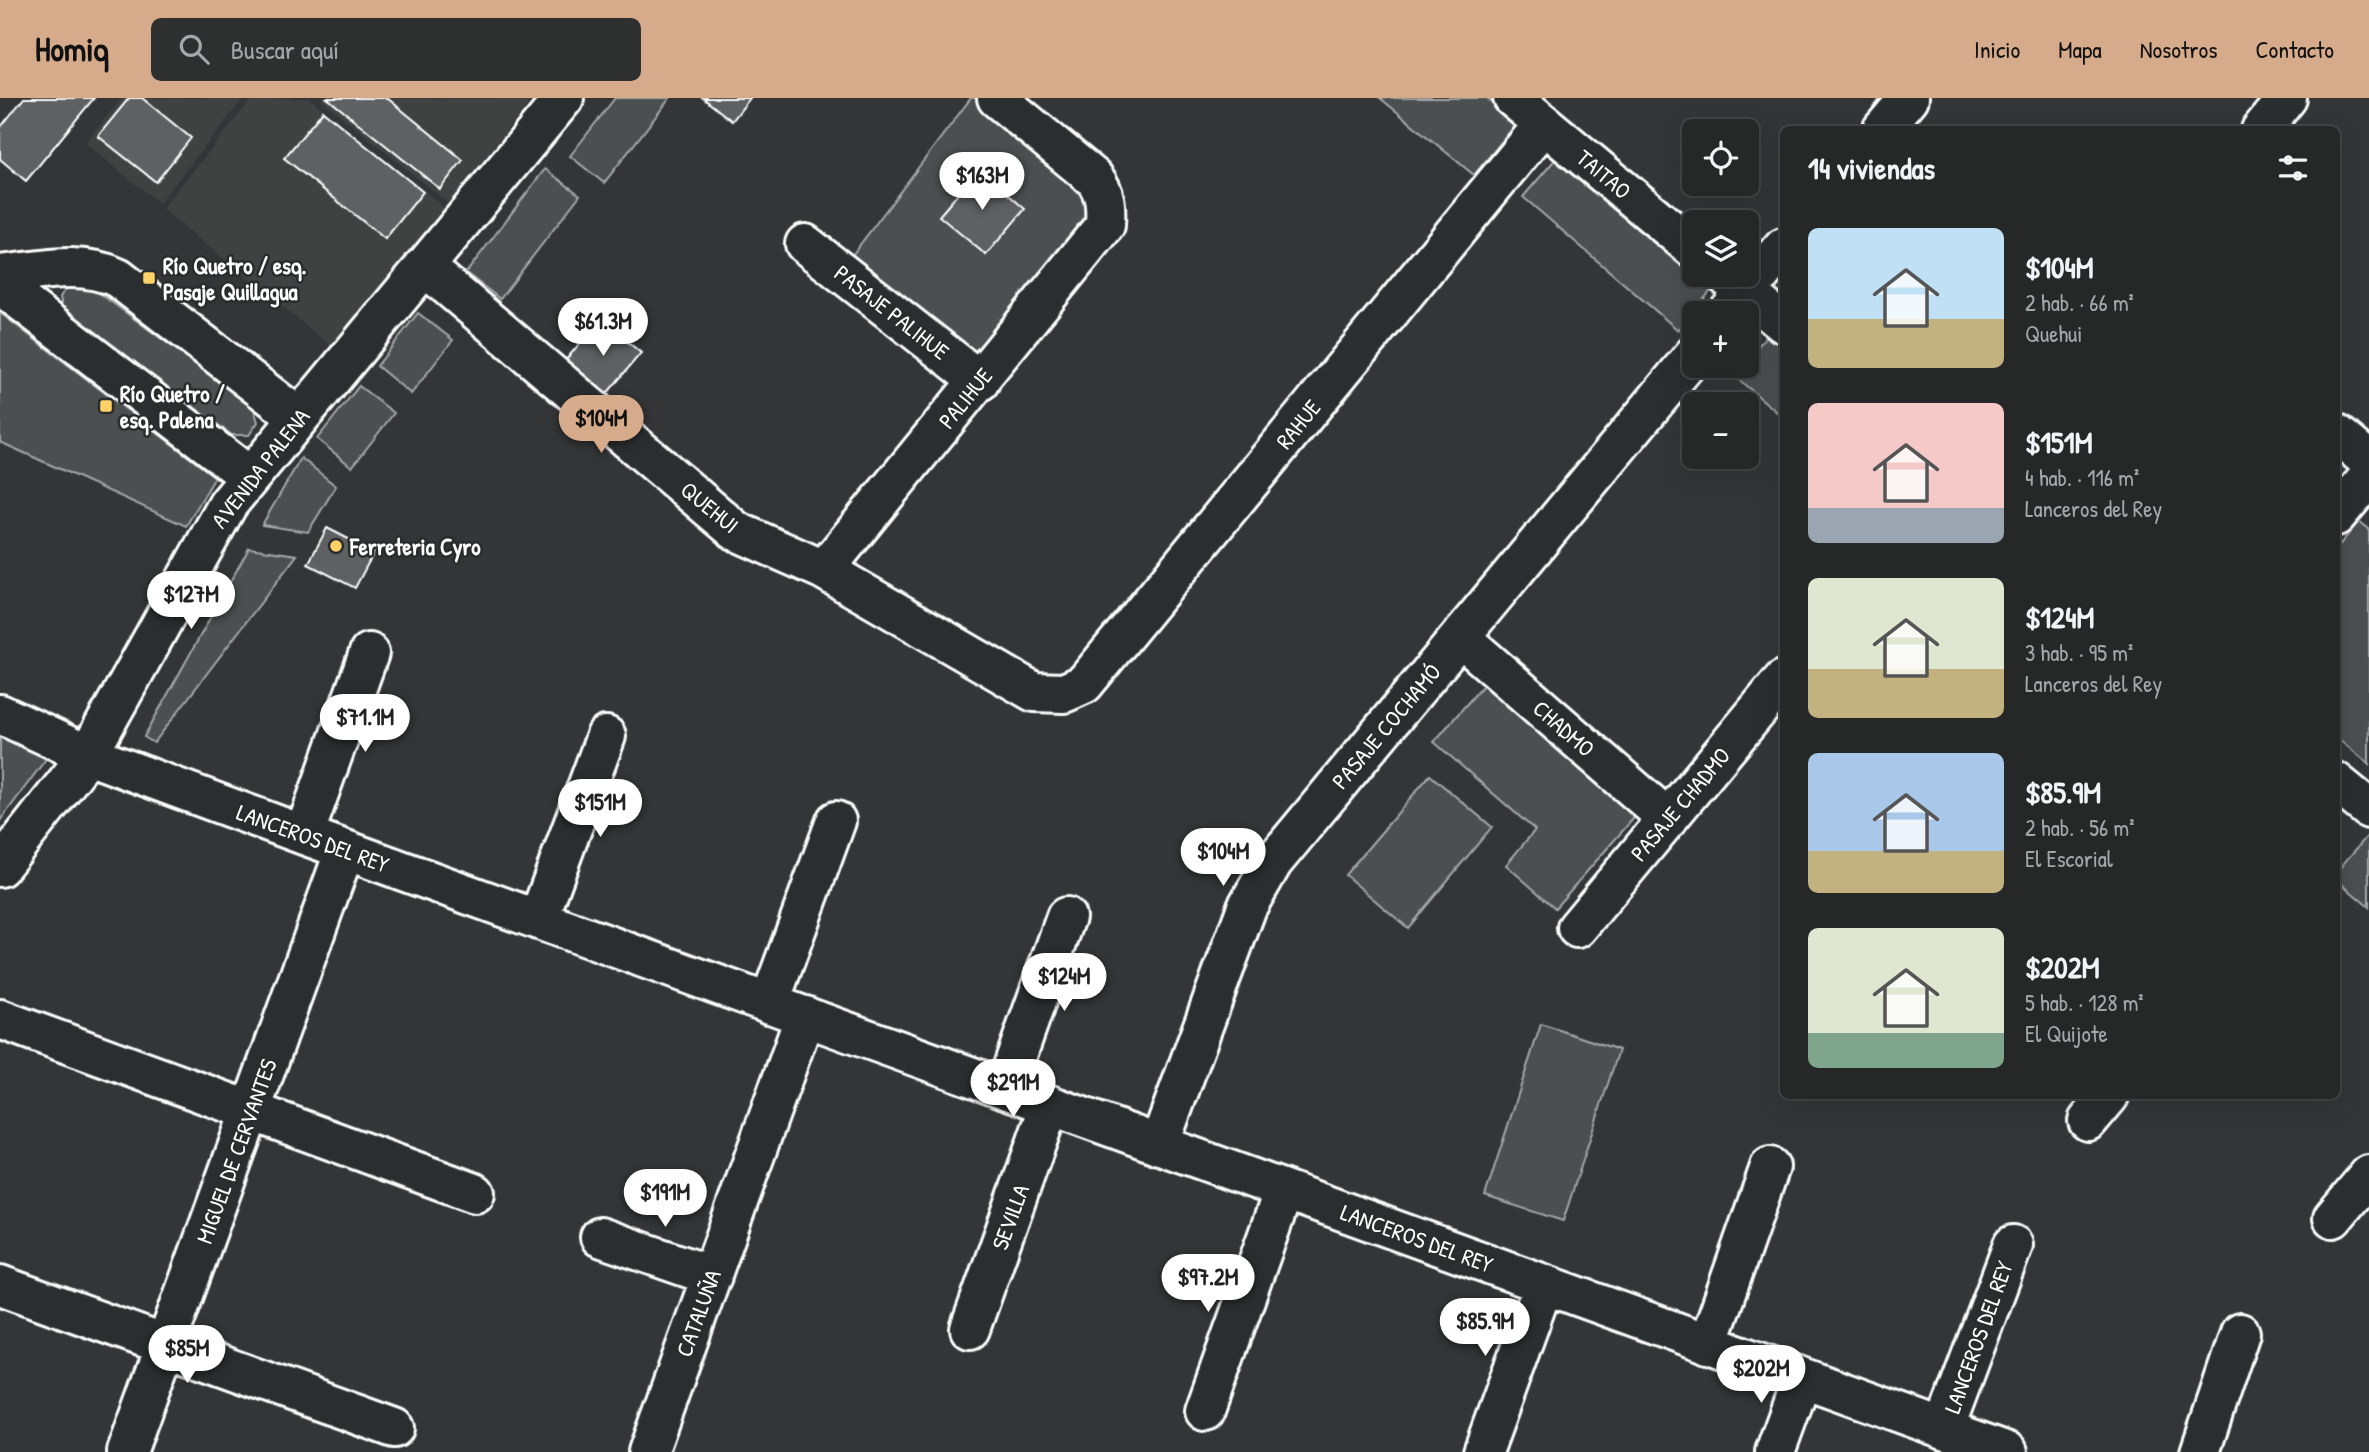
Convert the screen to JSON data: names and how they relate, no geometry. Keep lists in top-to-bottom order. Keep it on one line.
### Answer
{"streets":{"street":["TAITAO","PASAJE PALIHUE","PALIHUE","RAHUE","AVENIDA PALENA","QUEHUI","PASAJE COCHAMÓ","CHADMO","PASAJE CHADMO","LANCEROS DEL REY","MIGUEL DE CERVANTES","SEVILLA","CATALUÑA"]},"crossings":[["TAITAO","RAHUE"],["PASAJE PALIHUE","PALIHUE"],["PALIHUE","QUEHUI"],["RAHUE","QUEHUI"],["AVENIDA PALENA","QUEHUI"],["AVENIDA PALENA","LANCEROS DEL REY"],["PASAJE COCHAMÓ","CHADMO"],["PASAJE COCHAMÓ","LANCEROS DEL REY"],["CHADMO","PASAJE CHADMO"],["LANCEROS DEL REY","MIGUEL DE CERVANTES"],["LANCEROS DEL REY","SEVILLA"],["LANCEROS DEL REY","CATALUÑA"]],"places":{"transit":["Río Quetro / esq. Pasaje Quillagua","Río Quetro / esq. Palena"],"other":["Ferreteria Cyro"]},"page":{"header":"Homiq","search":"Buscar aquí","nav":["Inicio","Mapa","Nosotros","Contacto"],"map_buttons":["+","−"],"heading":"14 viviendas","price":["$163M","$61.3M","$104M","$127M","$71.1M","$151M","$104M","$124M","$291M","$191M","$97.2M","$85.9M","$85M","$202M"],"list":[{"name":"$104M","note":"2 hab. · 66 m² · Quehui"},{"name":"$151M","note":"4 hab. · 116 m² · Lanceros del Rey"},{"name":"$124M","note":"3 hab. · 95 m² · Lanceros del Rey"},{"name":"$85.9M","note":"2 hab. · 56 m² · El Escorial"},{"name":"$202M","note":"5 hab. · 128 m² · El Quijote"}]}}
